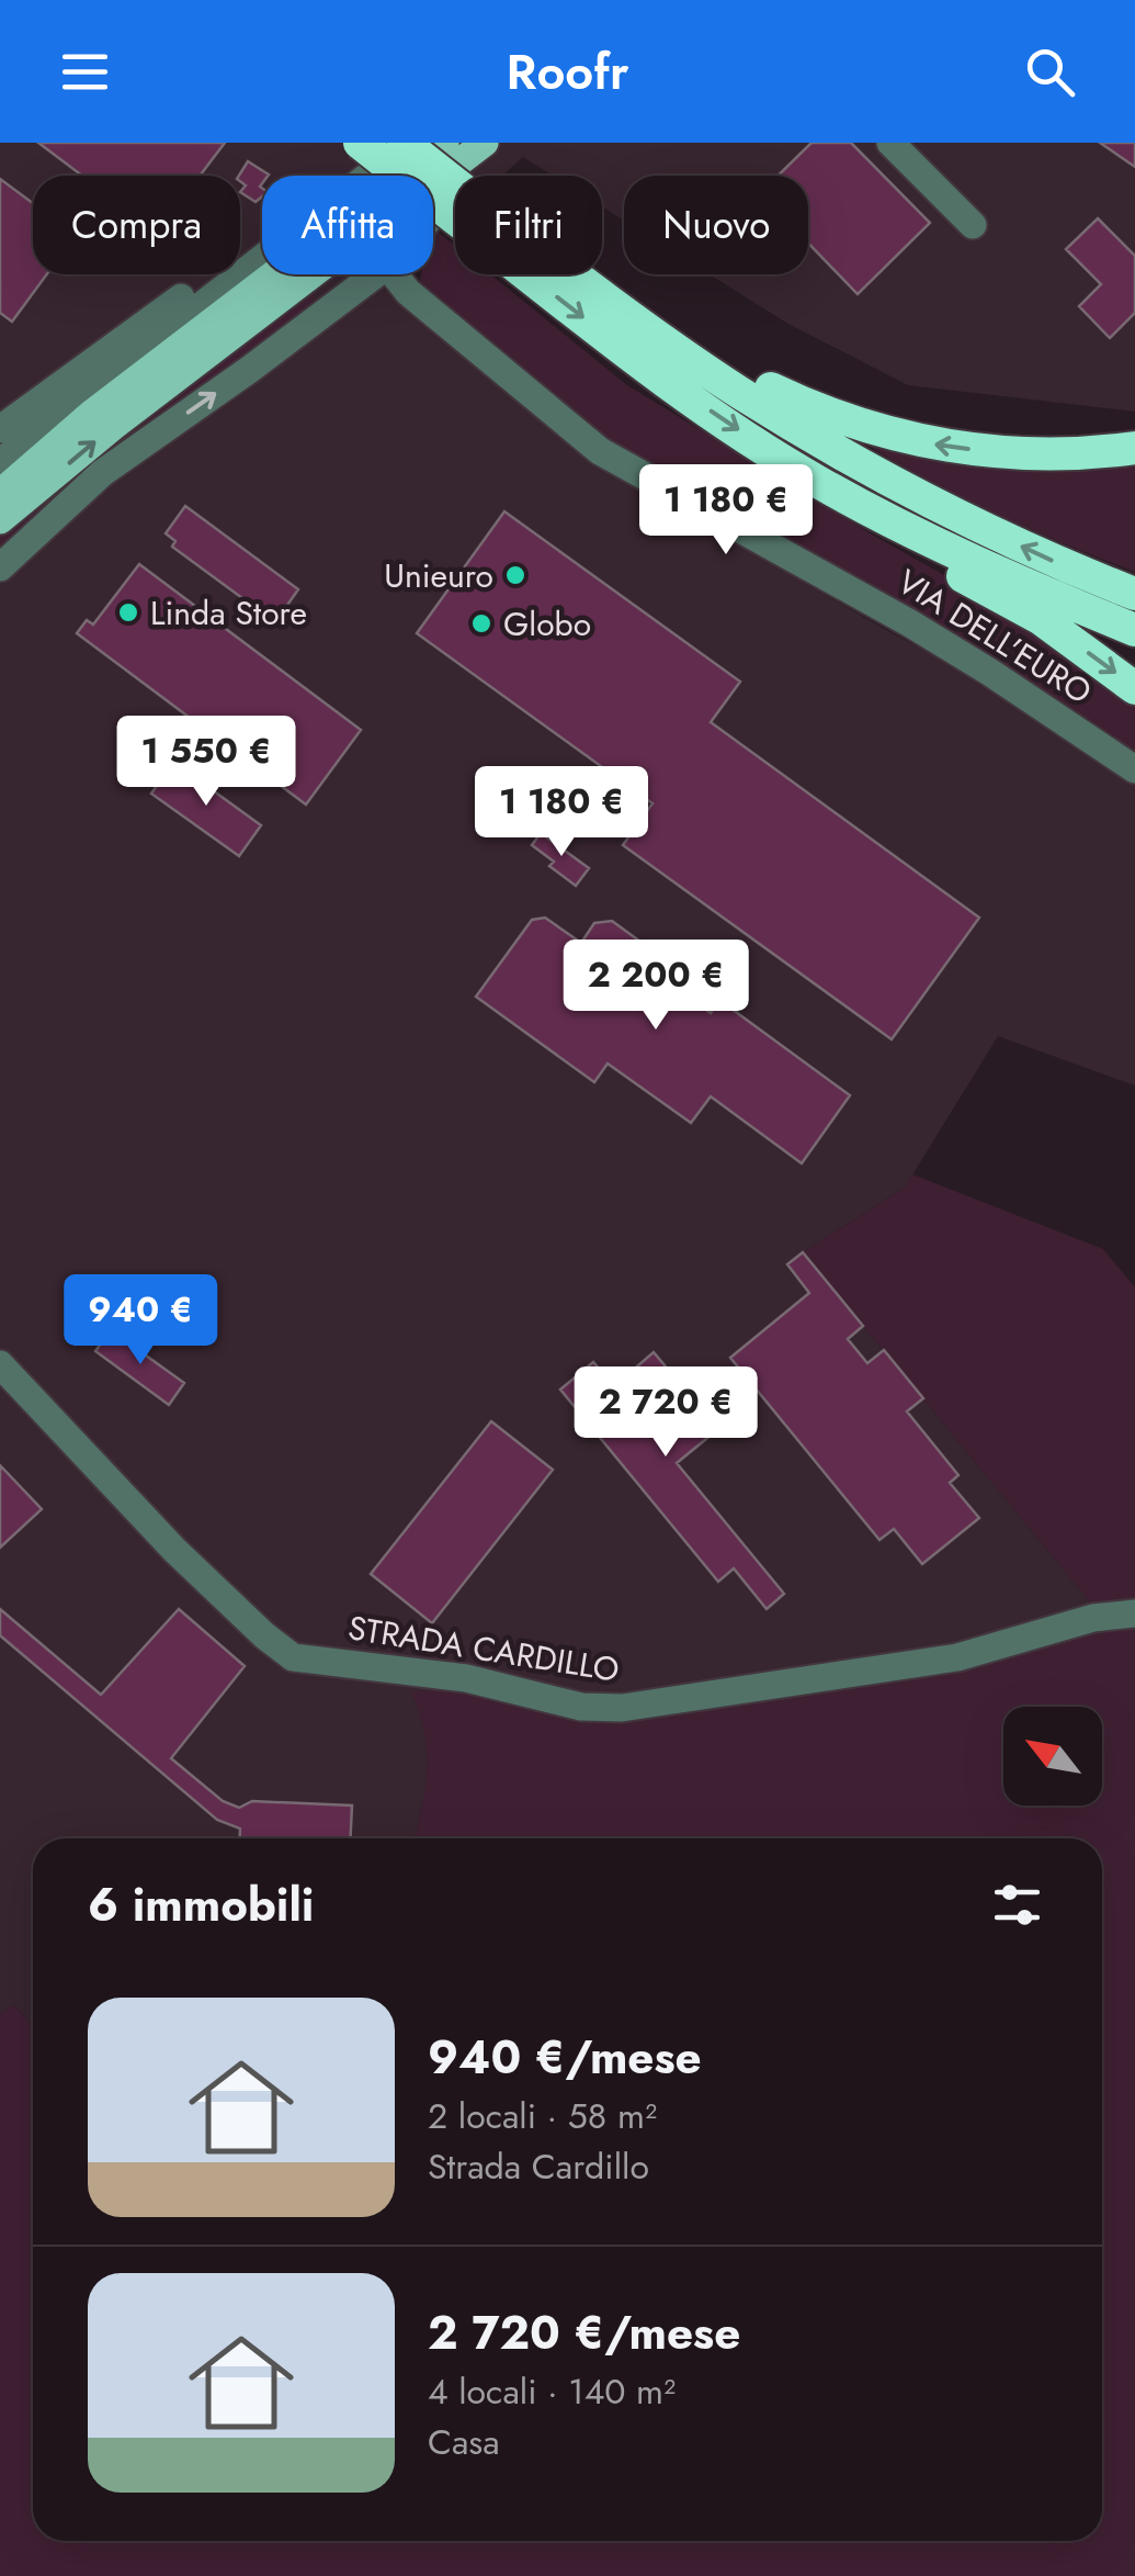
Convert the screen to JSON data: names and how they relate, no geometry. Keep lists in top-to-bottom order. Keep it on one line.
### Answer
{"streets":{"street":["VIA DELL'EURO","STRADA CARDILLO"]},"places":["Unieuro","Linda Store","Globo"],"north":"top left","page":{"header":"Roofr","chip":["Compra","Affitta","Filtri","Nuovo"],"price":["1 180 €","1 550 €","1 180 €","2 200 €","940 €","2 720 €"],"heading":"6 immobili","list":[{"name":"940 €/mese","note":"2 locali · 58 m² · Strada Cardillo"},{"name":"2 720 €/mese","note":"4 locali · 140 m² · Casa"}]}}
